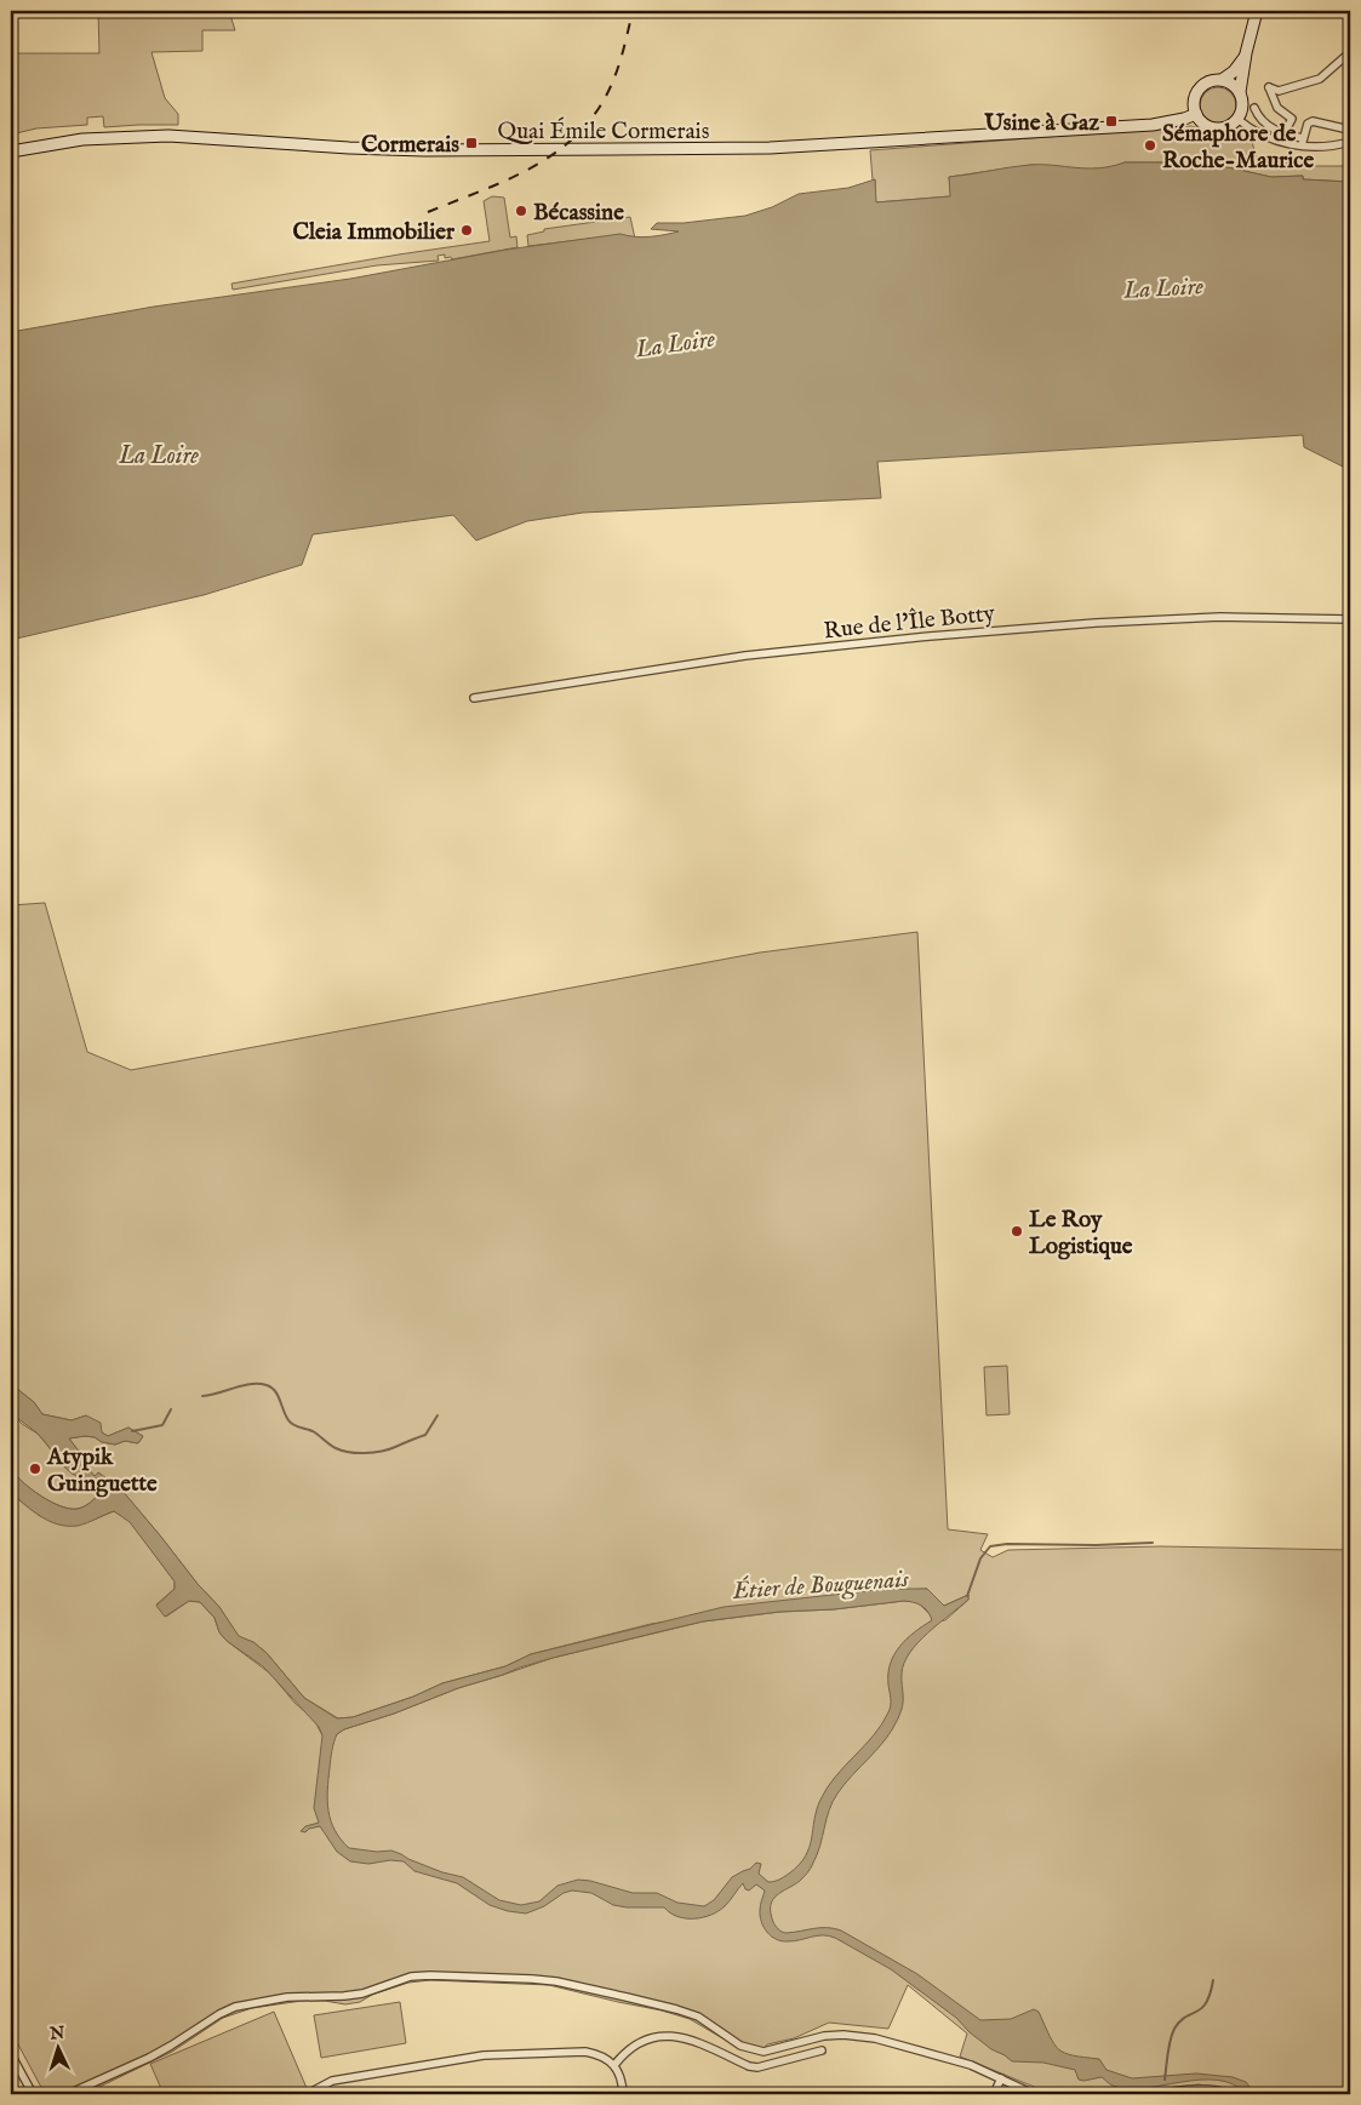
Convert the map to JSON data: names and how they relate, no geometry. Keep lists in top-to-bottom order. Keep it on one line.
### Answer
{"streets":{"main road":["Quai Émile Cormerais"],"street":["Rue de l'Île Botty"]},"water":["La Loire","Étier de Bouguenais"],"places":{"transit":["Usine à Gaz","Cormerais"],"other":["Sémaphore de Roche-Maurice","Bécassine","Cleia Immobilier","Le Roy Logistique","Atypik Guinguette"]},"north":"top"}
